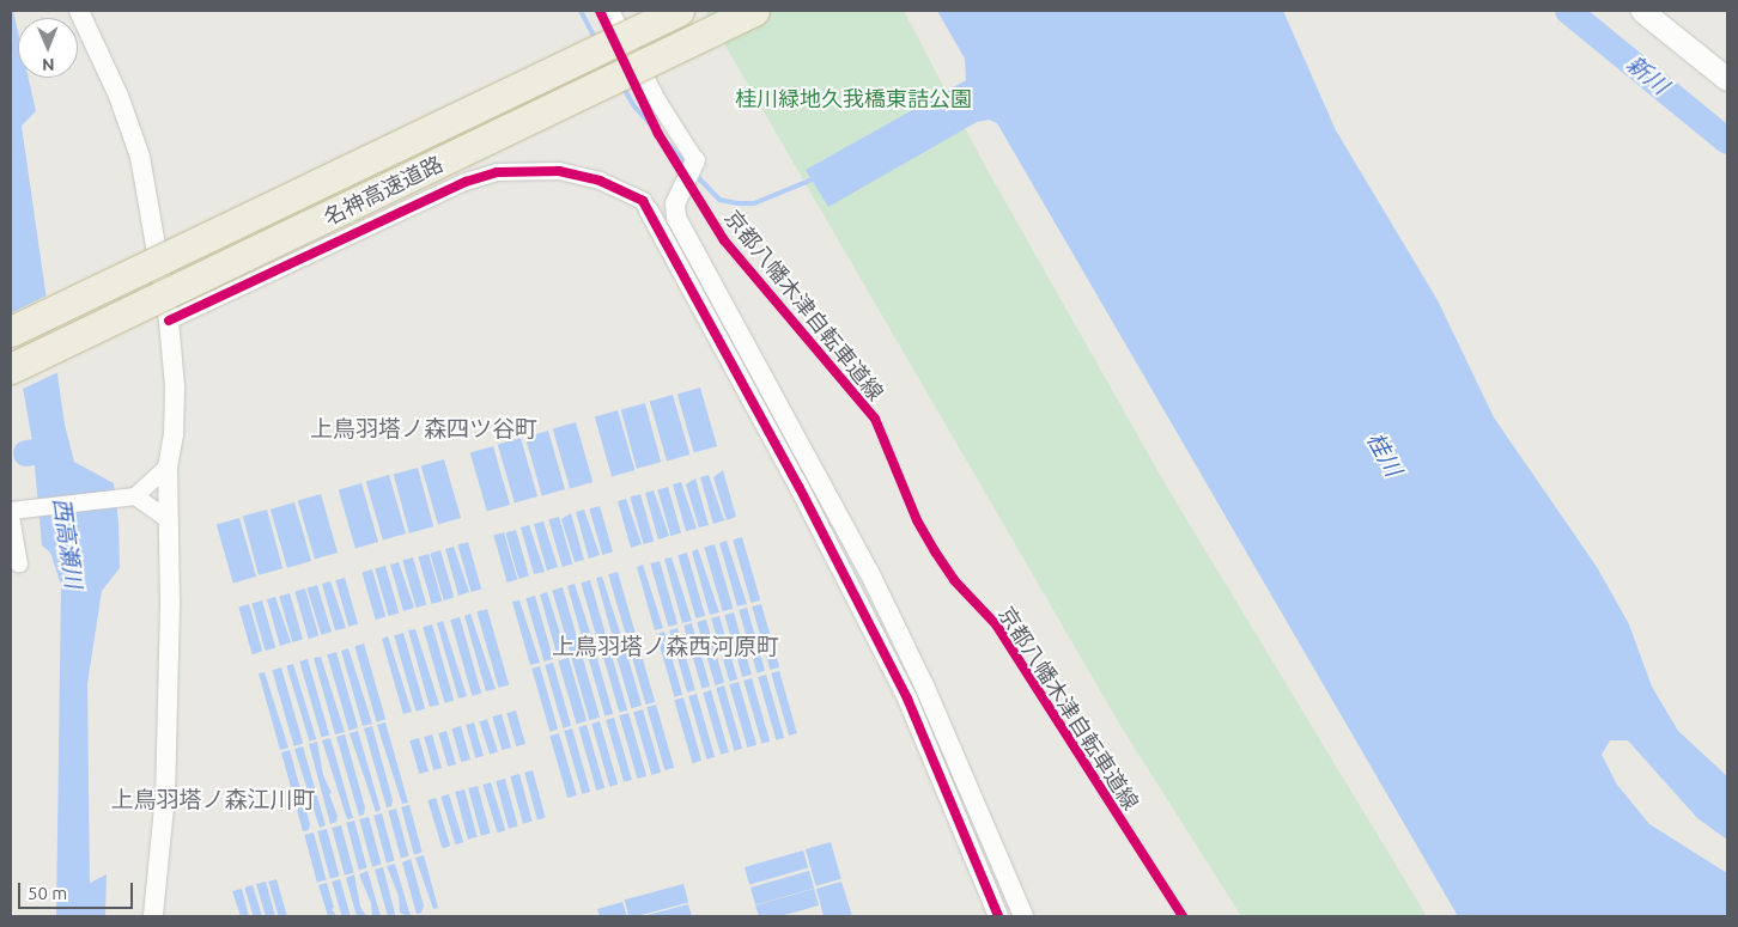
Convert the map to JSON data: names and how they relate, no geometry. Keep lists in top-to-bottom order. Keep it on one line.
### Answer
{"streets":{"highway":["名神高速道路"],"cycle path":["京都八幡木津自転車道線"]},"districts":["上鳥羽塔ノ森四ツ谷町","上鳥羽塔ノ森西河原町","上鳥羽塔ノ森江川町"],"water":["新川","桂川","西高瀬川"],"parks":["桂川緑地久我橋東詰公園"],"scale_bar":"50 m","north":"bottom"}
